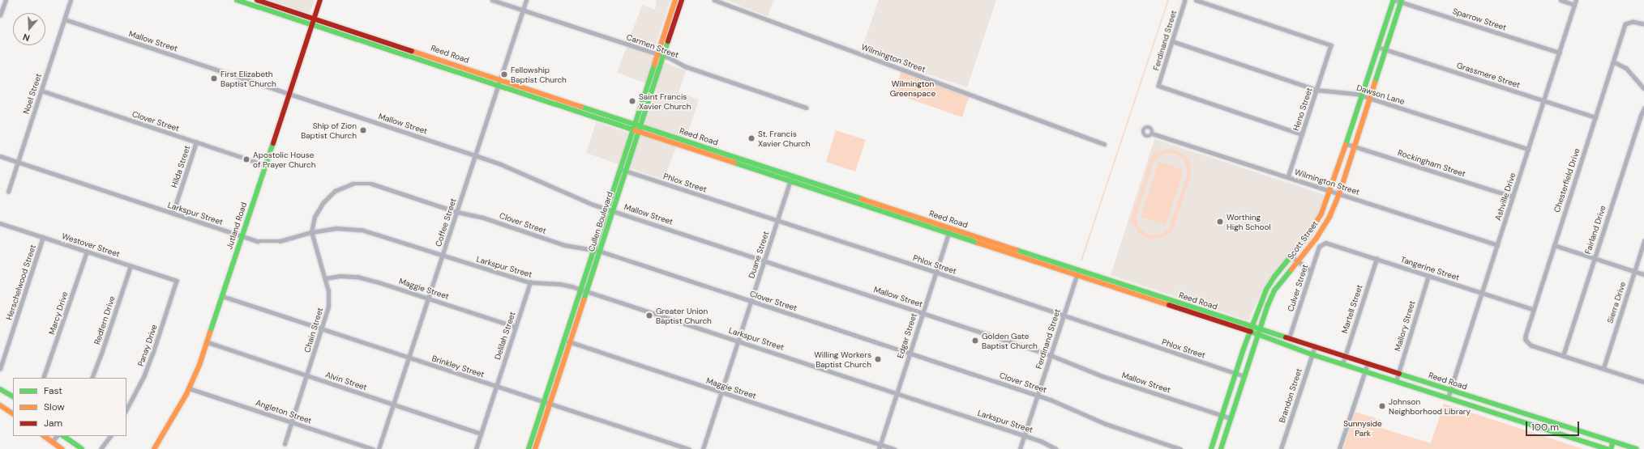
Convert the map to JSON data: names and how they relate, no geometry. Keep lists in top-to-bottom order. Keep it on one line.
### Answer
{"streets":{"street":["Sparrow Street","Ferdinand Street","Mallow Street","Carmen Street","Reed Road","Wilmington Street","Grassmere Street","Noel Street","Dawson Lane","Heno Street","Clover Street","Rockingham Street","Hilda Street","Chesterfield Drive","Phlox Street","Ashville Drive","Larkspur Street","Cullen Boulevard","Coffee Street","Jutland Road","Fairland Drive","Scott Street","Westover Street","Duane Street","Tangerine Street","Herschelwood Street","Culver Street","Maggie Street","Sierra Drive","Martell Street","Marcy Drive","Redfern Drive","Mallory Street","Chain Street","Delilah Street","Edgar Street","Panay Drive","Brinkley Street","Alvin Street","Brandon Street","Angleton Street"]},"crossings":[["Sparrow Street","Ashville Drive"],["Sparrow Street","Scott Street"],["Ferdinand Street","Mallow Street"],["Ferdinand Street","Reed Road"],["Ferdinand Street","Dawson Lane"],["Ferdinand Street","Heno Street"],["Ferdinand Street","Clover Street"],["Ferdinand Street","Phlox Street"],["Ferdinand Street","Larkspur Street"],["Mallow Street","Noel Street"],["Mallow Street","Cullen Boulevard"],["Mallow Street","Coffee Street"],["Mallow Street","Jutland Road"],["Mallow Street","Scott Street"],["Mallow Street","Duane Street"],["Mallow Street","Edgar Street"],["Carmen Street","Cullen Boulevard"],["Carmen Street","Coffee Street"],["Reed Road","Ashville Drive"],["Reed Road","Cullen Boulevard"],["Reed Road","Coffee Street"],["Reed Road","Jutland Road"],["Reed Road","Scott Street"],["Reed Road","Duane Street"],["Reed Road","Culver Street"],["Reed Road","Martell Street"],["Reed Road","Mallory Street"],["Reed Road","Edgar Street"],["Reed Road","Brandon Street"],["Wilmington Street","Heno Street"],["Wilmington Street","Ashville Drive"],["Wilmington Street","Scott Street"],["Grassmere Street","Chesterfield Drive"],["Grassmere Street","Ashville Drive"],["Grassmere Street","Scott Street"],["Noel Street","Clover Street"],["Noel Street","Larkspur Street"],["Dawson Lane","Heno Street"],["Dawson Lane","Ashville Drive"],["Dawson Lane","Scott Street"],["Clover Street","Hilda Street"],["Clover Street","Cullen Boulevard"],["Clover Street","Coffee Street"],["Clover Street","Jutland Road"],["Clover Street","Duane Street"],["Clover Street","Chain Street"],["Clover Street","Edgar Street"],["Rockingham Street","Ashville Drive"],["Rockingham Street","Scott Street"],["Hilda Street","Larkspur Street"],["Chesterfield Drive","Fairland Drive"],["Chesterfield Drive","Tangerine Street"],["Phlox Street","Cullen Boulevard"],["Phlox Street","Scott Street"],["Phlox Street","Duane Street"],["Phlox Street","Edgar Street"],["Ashville Drive","Tangerine Street"],["Larkspur Street","Cullen Boulevard"],["Larkspur Street","Coffee Street"],["Larkspur Street","Jutland Road"],["Larkspur Street","Duane Street"],["Larkspur Street","Chain Street"],["Larkspur Street","Delilah Street"],["Larkspur Street","Edgar Street"],["Cullen Boulevard","Maggie Street"],["Cullen Boulevard","Brinkley Street"],["Coffee Street","Maggie Street"],["Coffee Street","Brinkley Street"],["Coffee Street","Alvin Street"],["Jutland Road","Brinkley Street"],["Jutland Road","Alvin Street"],["Jutland Road","Angleton Street"],["Westover Street","Herschelwood Street"],["Westover Street","Marcy Drive"],["Westover Street","Redfern Drive"],["Westover Street","Panay Drive"],["Duane Street","Maggie Street"],["Tangerine Street","Culver Street"],["Tangerine Street","Martell Street"],["Tangerine Street","Mallory Street"],["Maggie Street","Chain Street"],["Maggie Street","Delilah Street"],["Maggie Street","Edgar Street"],["Chain Street","Brinkley Street"],["Chain Street","Alvin Street"],["Chain Street","Angleton Street"],["Delilah Street","Brinkley Street"],["Delilah Street","Alvin Street"]],"parks":["Wilmington Greenspace","Sunnyside Park"],"places":["Fellowship Baptist Church","First Elizabeth Baptist Church","Saint Francis Xavier Church","Ship of Zion Baptist Church","St. Francis Xavier Church","Apostolic House of Prayer Church","Worthing High School","Greater Union Baptist Church","Golden Gate Baptist Church","Willing Workers Baptist Church","Johnson Neighborhood Library"],"legend":["Fast","Slow","Jam"],"scale_bar":"100 m","north":"bottom"}
